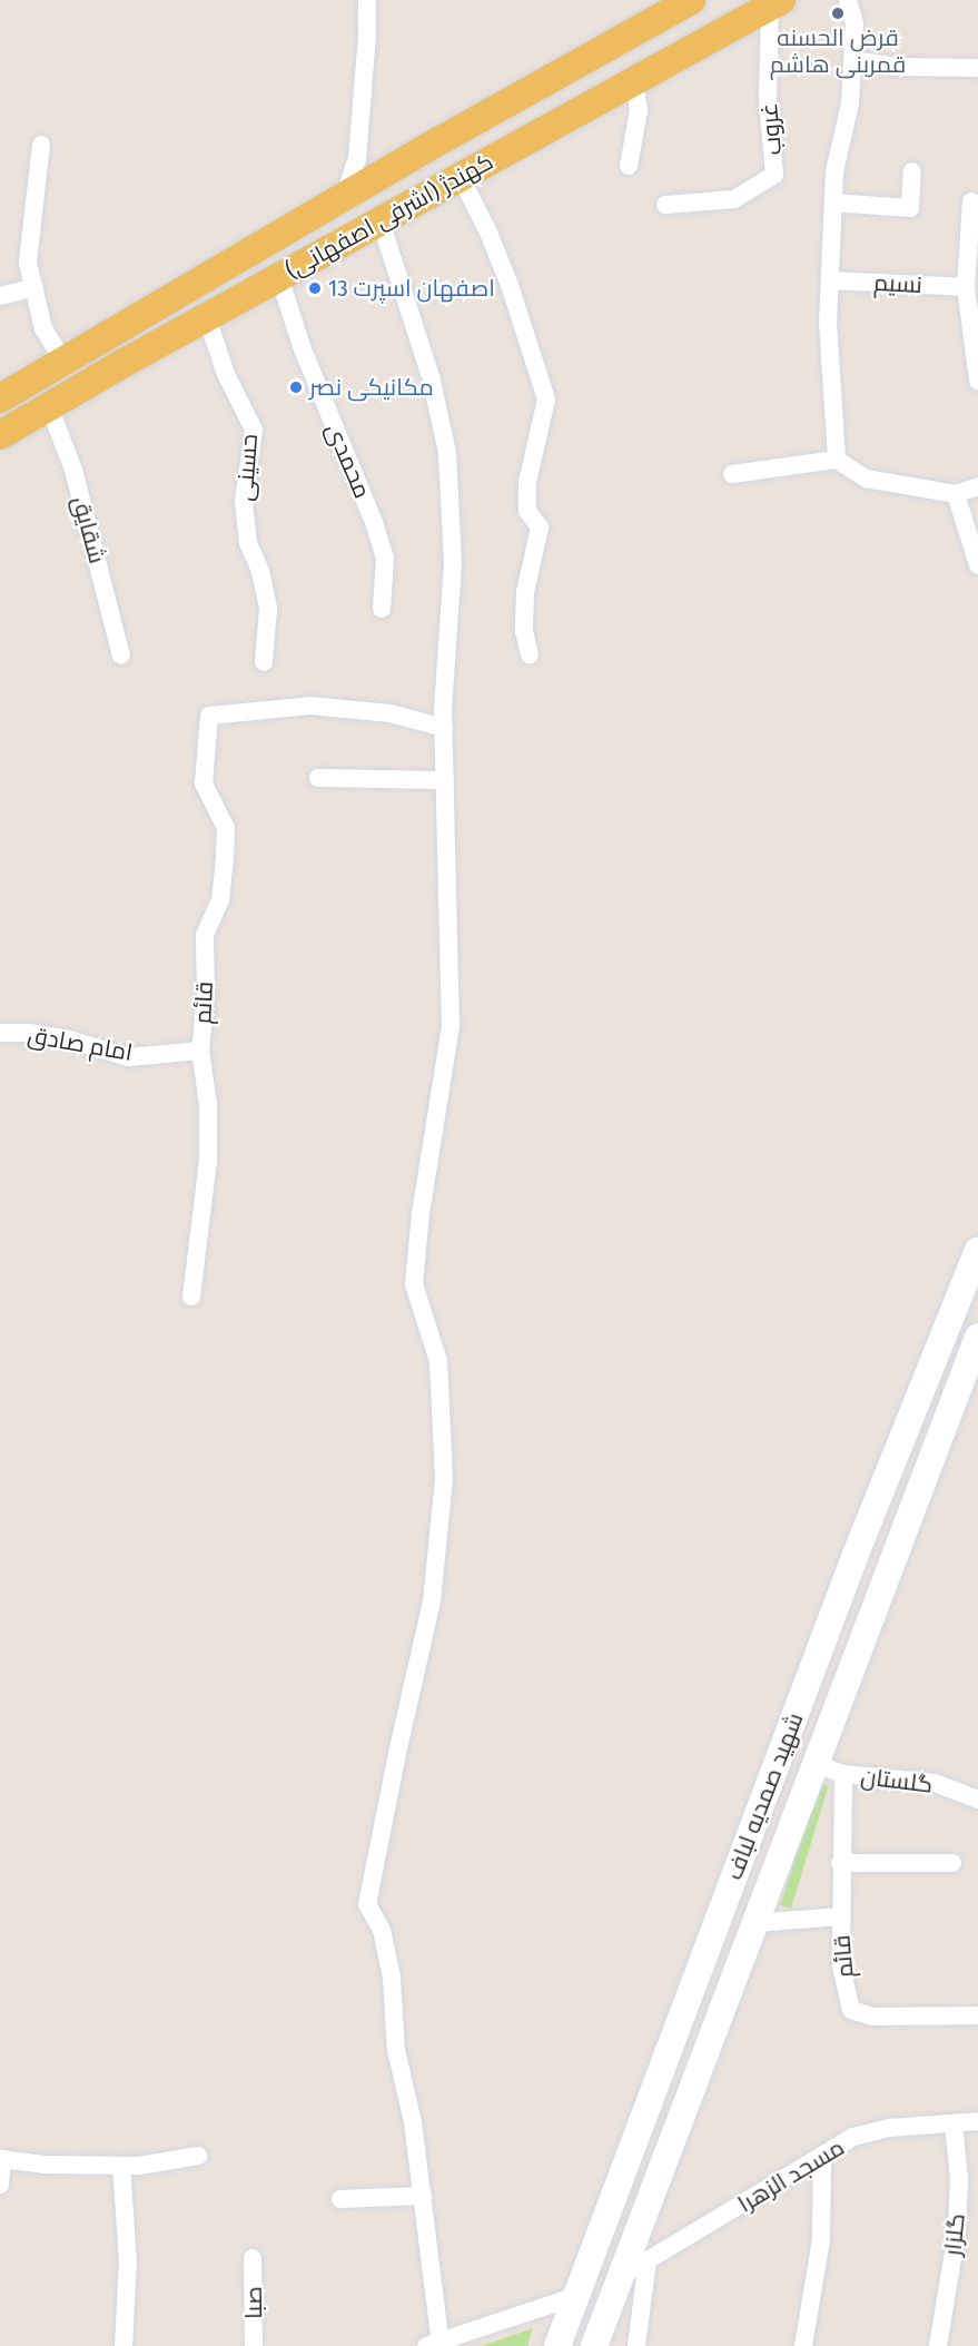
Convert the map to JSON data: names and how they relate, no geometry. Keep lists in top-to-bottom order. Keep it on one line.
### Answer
{"streets":{"main road":["کهندژ (اشرفی اصفهانی)","شهید صمدیه لباف"],"street":["غروب","نسیم","محمدی","حسینی","شقایق","قائم","امام صادق","گلستان","مسجد الزهرا","گلزار","صبا"]},"crossings":[["غروب","کهندژ (اشرفی اصفهانی)"],["کهندژ (اشرفی اصفهانی)","محمدی"],["کهندژ (اشرفی اصفهانی)","حسینی"],["کهندژ (اشرفی اصفهانی)","شقایق"],["قائم","امام صادق"],["قائم","گلستان"],["گلستان","شهید صمدیه لباف"],["شهید صمدیه لباف","مسجد الزهرا"],["مسجد الزهرا","گلزار"]],"places":["قرض الحسنه قمربنی هاشم","اصفهان اسپرت 13","مکانیکی نصر"]}
